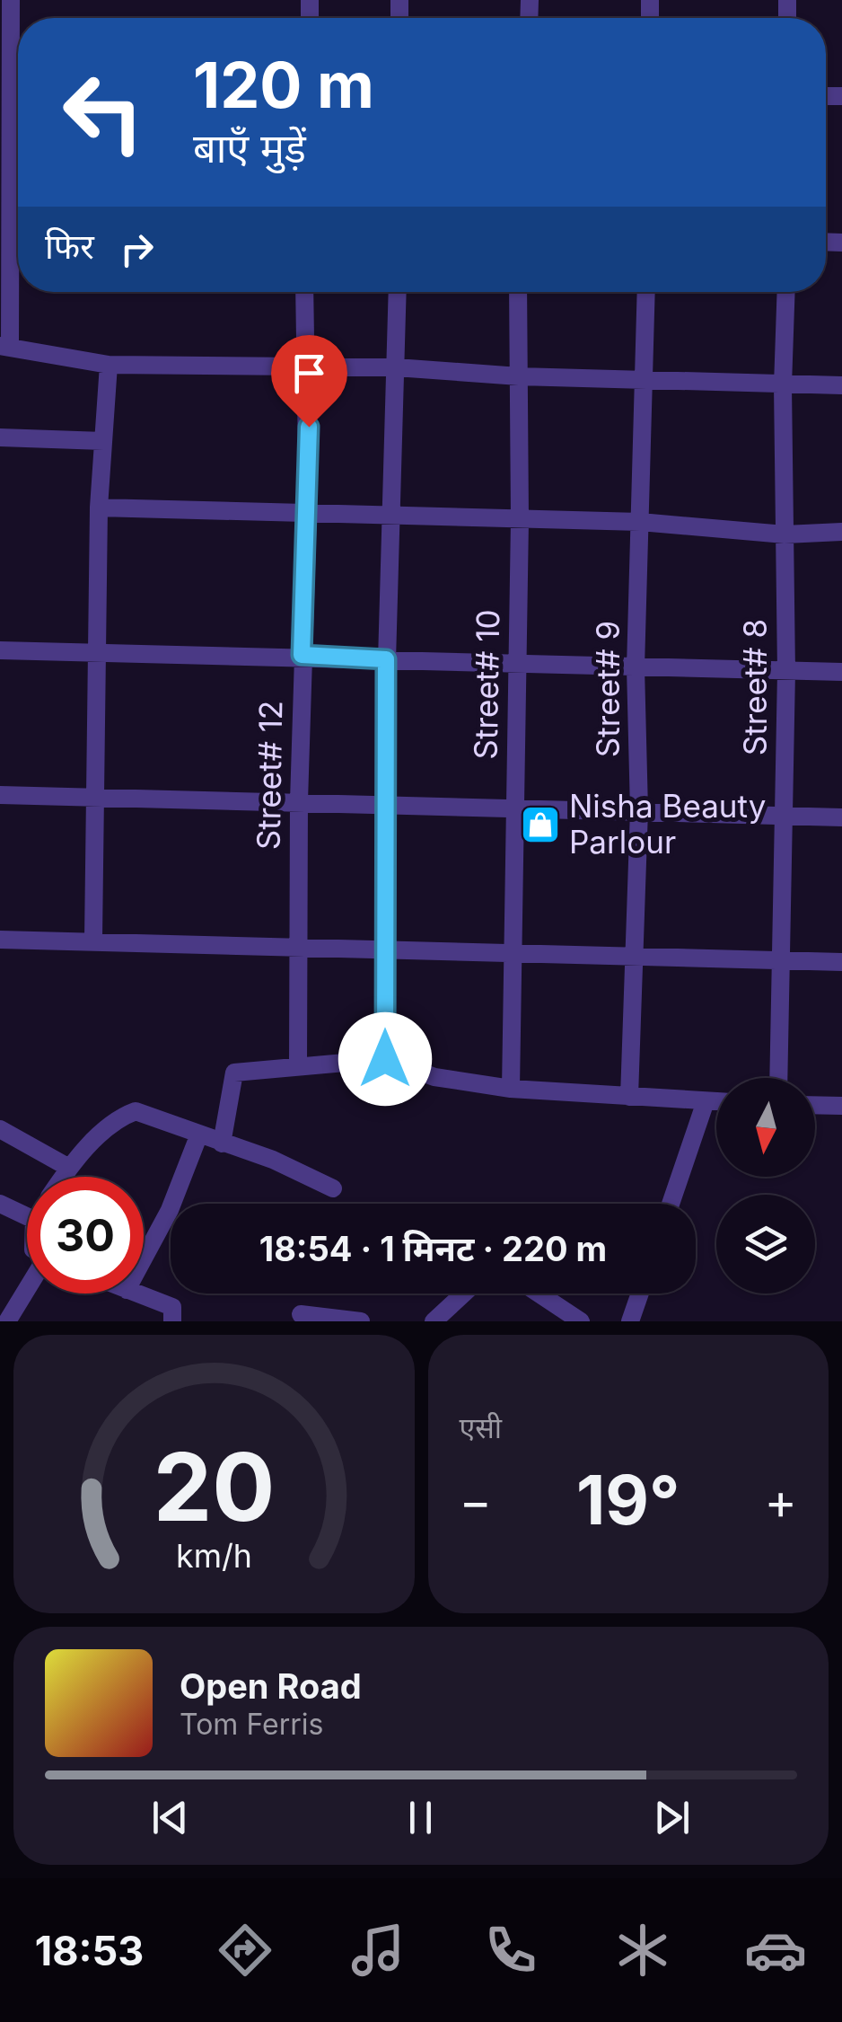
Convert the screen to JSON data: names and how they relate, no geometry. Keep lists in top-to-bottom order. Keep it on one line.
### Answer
{"streets":{"street":["Street# 10","Street# 8","Street# 9","Street# 12"]},"places":{"shop":["Nisha Beauty Parlour"]},"north":"bottom","page":{"turn":["120 m","बाएँ मुड़ें"],"then":"फिर","limit":"30","trip":"18:54 · 1 मिनट · 220 m","tile":"एसी","heat":["−","19°","+"],"song":["Open Road","Tom Ferris"],"tabs":"18:53","gauge":["20","km/h"]}}
